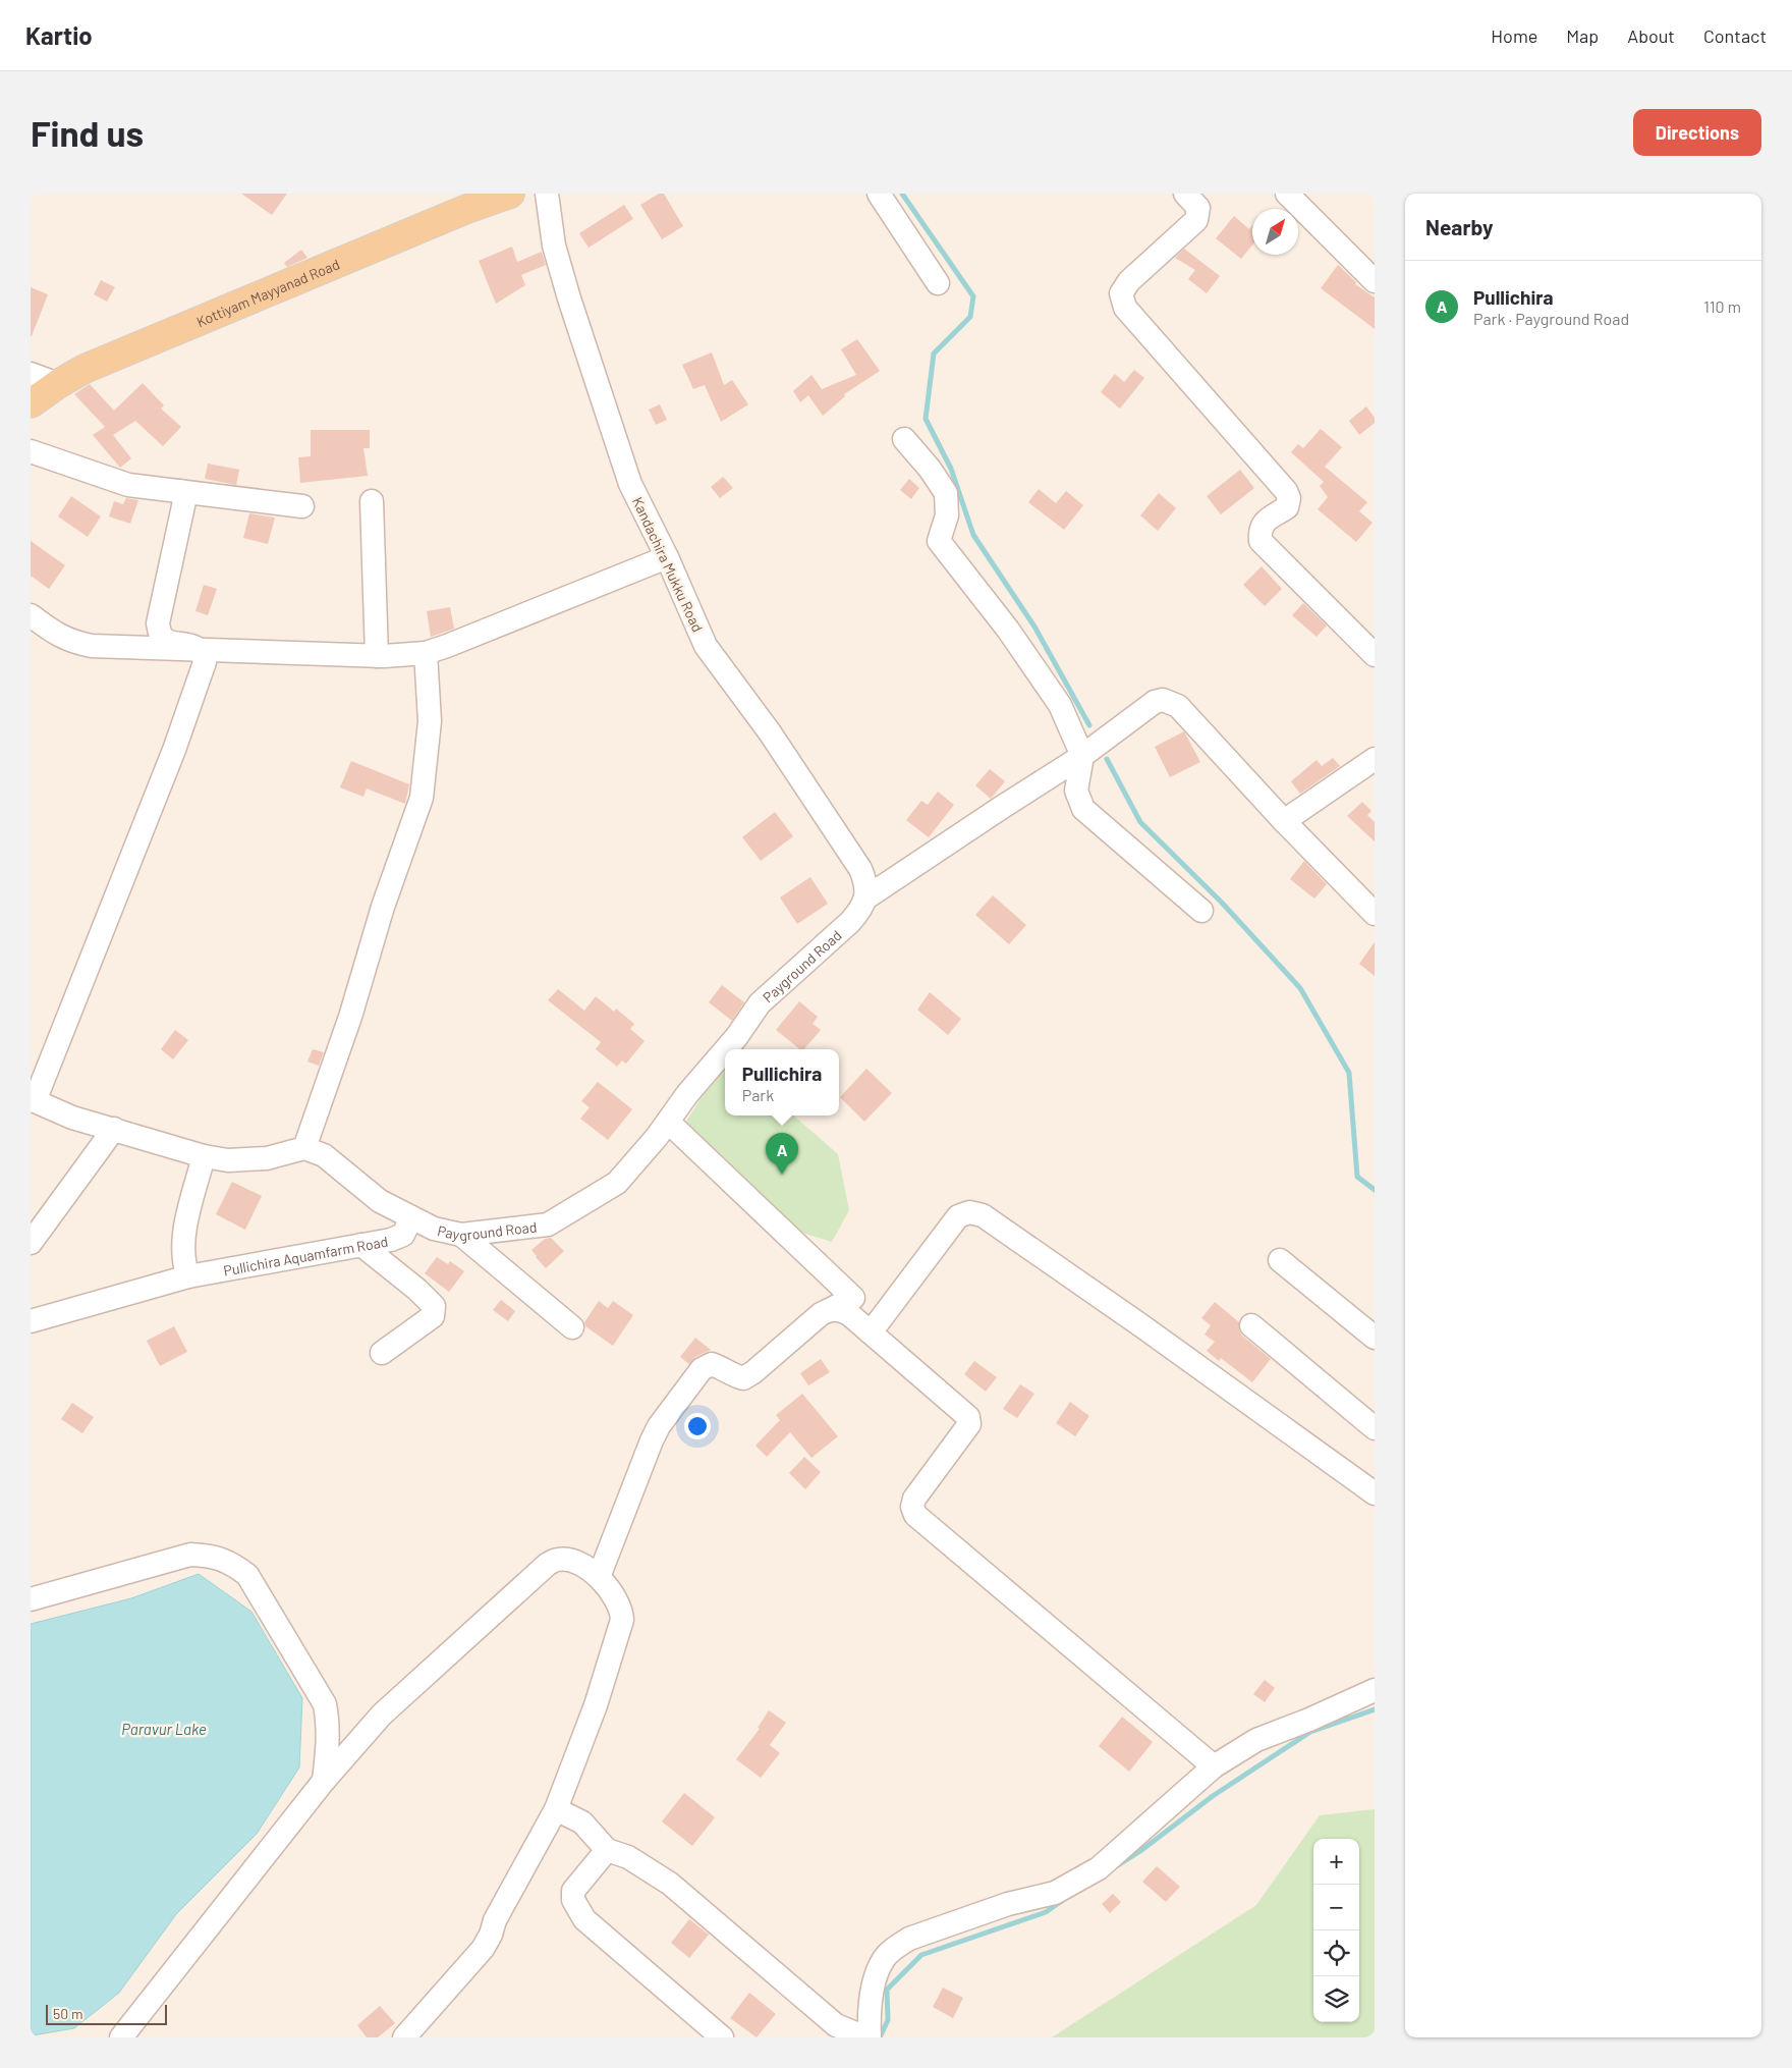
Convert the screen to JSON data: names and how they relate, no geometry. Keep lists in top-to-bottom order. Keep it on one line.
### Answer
{"streets":{"main road":["Kottiyam Mayyanad Road"],"street":["Kandachira Mukku Road","Payground Road","Pullichira Aquamfarm Road"]},"crossings":[["Kandachira Mukku Road","Payground Road"],["Payground Road","Pullichira Aquamfarm Road"]],"water":["Paravur Lake"],"scale_bar":"50 m","north":"top right","page":{"header":"Kartio","nav":["Home","Map","About","Contact"],"buttons":"Directions","title":"Find us","heading":"Nearby","list":[{"mark":"A","name":"Pullichira","note":"Park · Payground Road","value":"110 m"}],"popup":["Pullichira","Park"],"pins":"A","map_buttons":["+","−"],"scale":"50 m"}}
